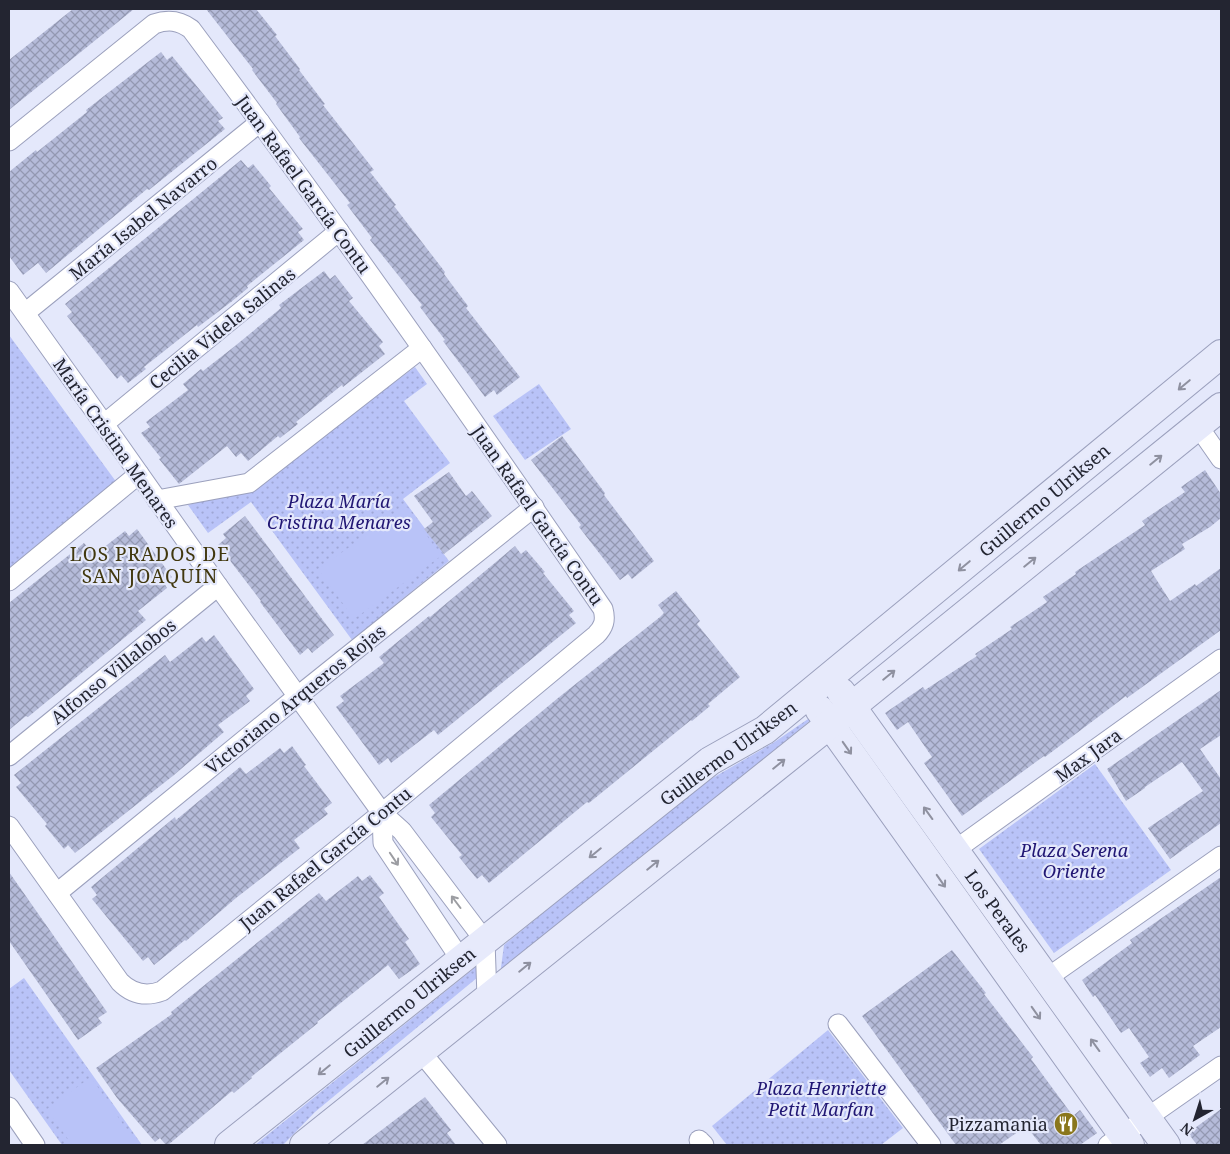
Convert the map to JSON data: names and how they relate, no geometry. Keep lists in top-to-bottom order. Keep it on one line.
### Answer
{"streets":{"main road":["Guillermo Ulriksen","Los Perales"],"street":["Juan Rafael García Contu","María Isabel Navarro","Cecilia Videla Salinas","María Cristina Menares","Alfonso Villalobos","Victoriano Arqueros Rojas","Max Jara"]},"crossings":[["Juan Rafael García Contu","María Isabel Navarro"],["Juan Rafael García Contu","Cecilia Videla Salinas"],["Juan Rafael García Contu","María Cristina Menares"],["Juan Rafael García Contu","Victoriano Arqueros Rojas"],["María Isabel Navarro","María Cristina Menares"],["Cecilia Videla Salinas","María Cristina Menares"],["María Cristina Menares","Guillermo Ulriksen"],["María Cristina Menares","Alfonso Villalobos"],["María Cristina Menares","Victoriano Arqueros Rojas"],["Guillermo Ulriksen","Los Perales"],["Max Jara","Los Perales"]],"districts":["LOS PRADOS DE SAN JOAQUÍN"],"parks":["Plaza María Cristina Menares","Plaza Serena Oriente","Plaza Henriette Petit Marfan"],"places":{"restaurant":["Pizzamania"]},"north":"bottom left"}
